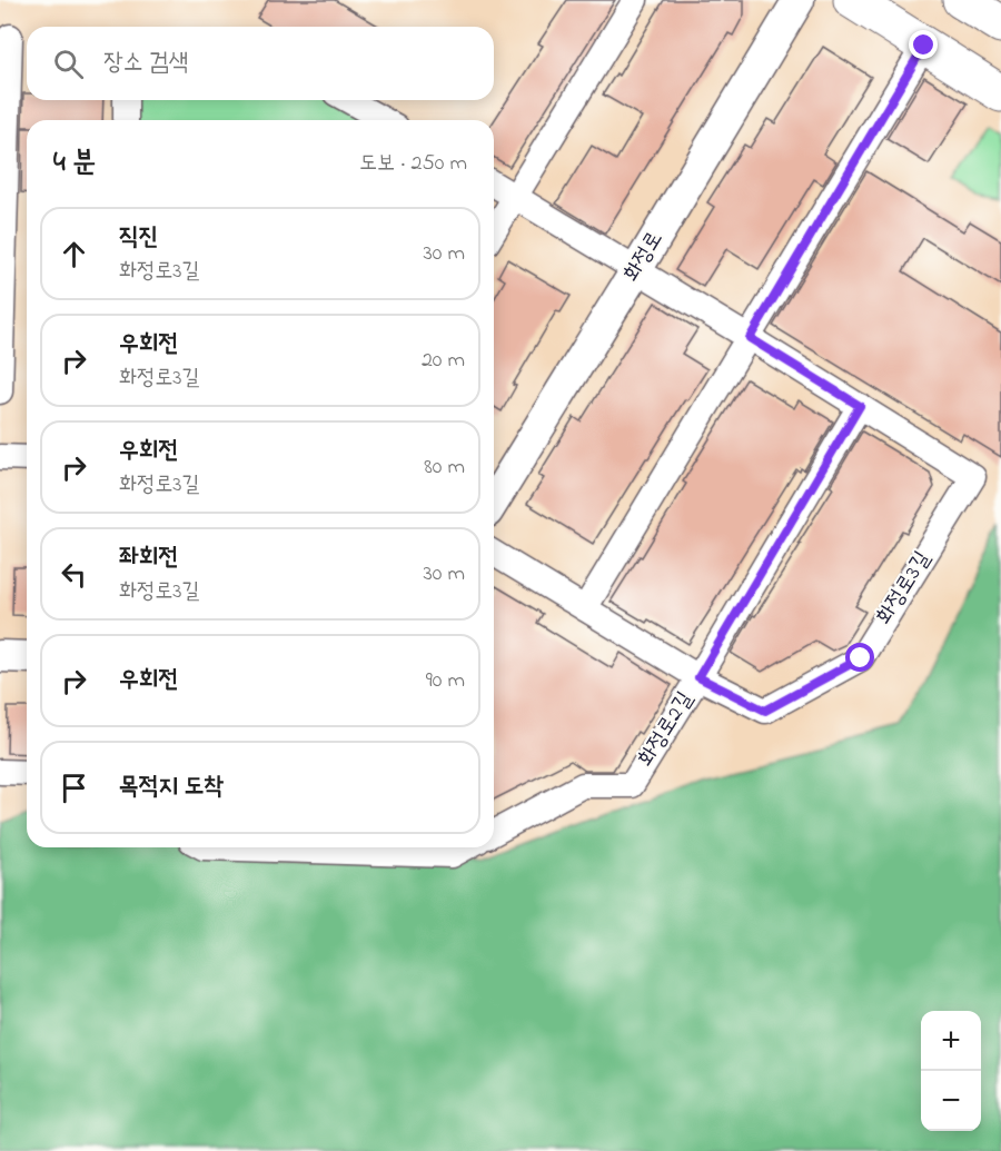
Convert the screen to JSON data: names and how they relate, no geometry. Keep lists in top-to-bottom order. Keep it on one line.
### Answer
{"streets":{"street":["화정로","화정로3길","화정로2길"]},"crossings":[["화정로","화정로3길"],["화정로3길","화정로2길"]],"page":{"search":"장소 검색","heading":["4 분","도보 · 250 m"],"list":[["직진","화정로3길","30 m"],["우회전","화정로3길","20 m"],["우회전","화정로3길","80 m"],["좌회전","화정로3길","30 m"],["우회전","90 m"],"목적지 도착"],"map_buttons":["+","−"]}}
